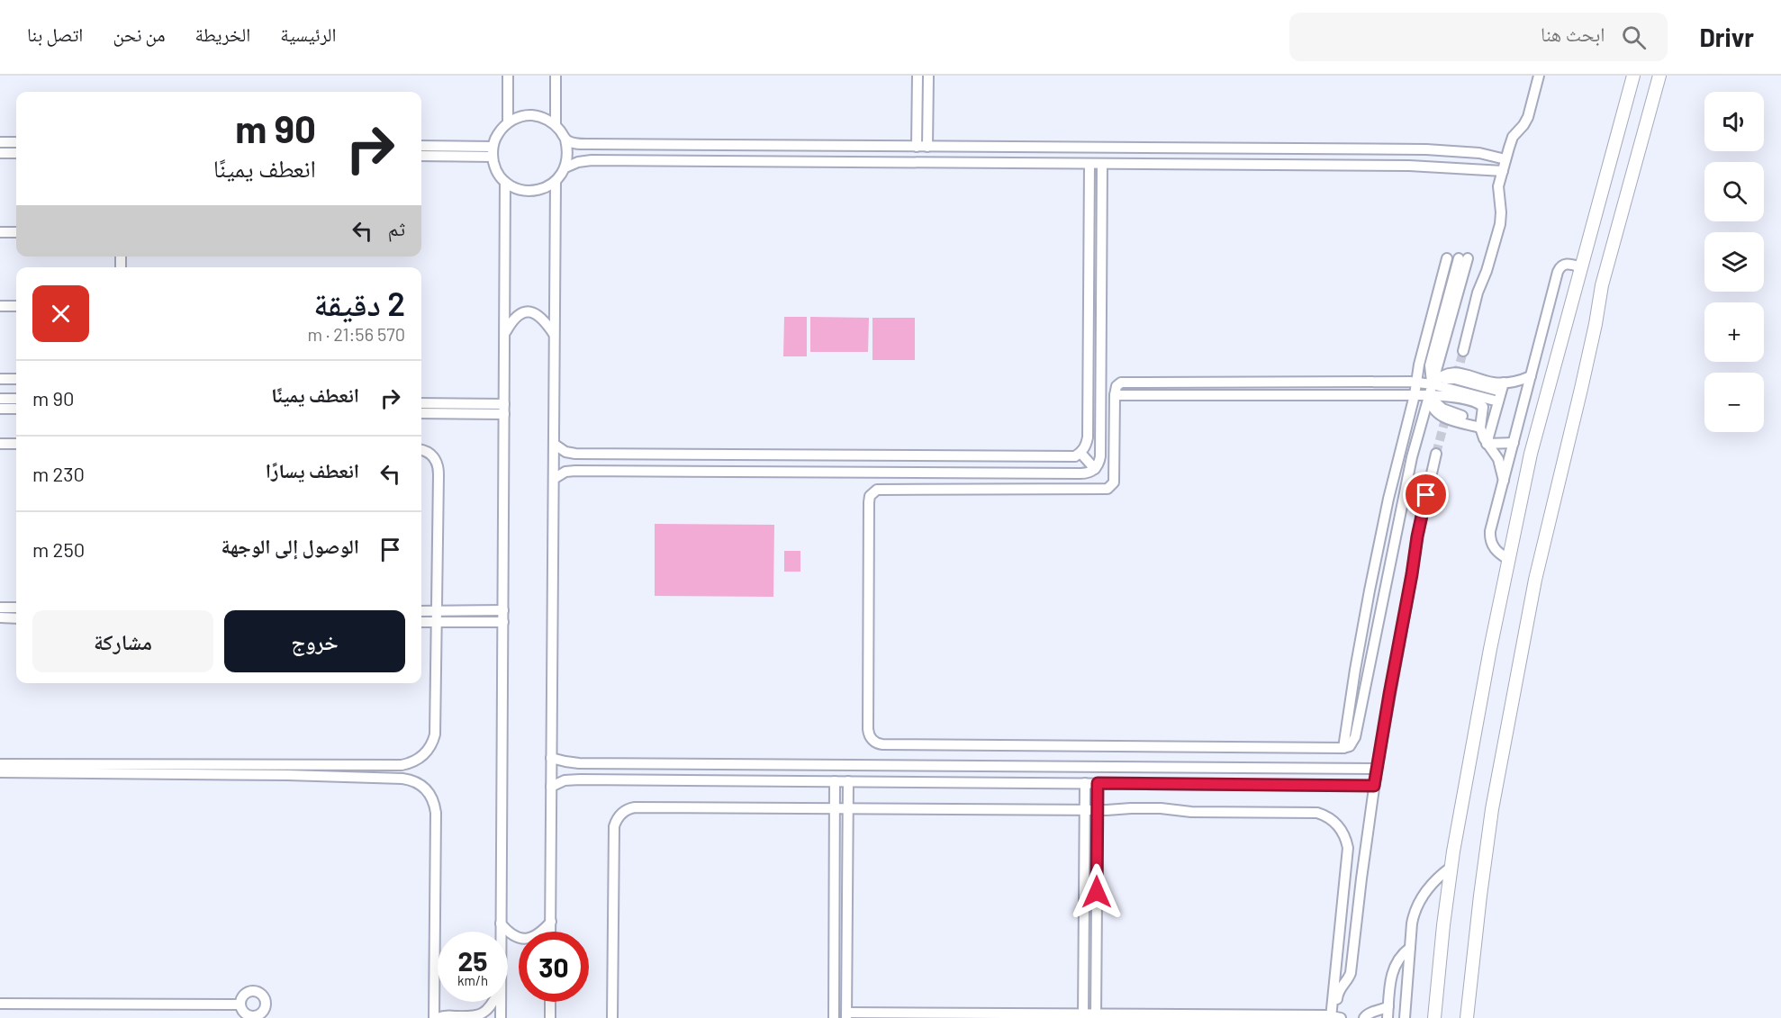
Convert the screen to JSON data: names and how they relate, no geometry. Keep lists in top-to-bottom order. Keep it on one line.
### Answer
{"page":{"header":"Drivr","search":"ابحث هنا","nav":["الرئيسية","الخريطة","من نحن","اتصل بنا"],"map_buttons":["+","−"],"turn":["90 m","انعطف يمينًا"],"then":"ثم","heading":["2 دقيقة","570 m · 21:56"],"list":[{"name":"انعطف يمينًا","value":"90 m"},{"name":"انعطف يسارًا","value":"230 m"},{"name":"الوصول إلى الوجهة","value":"250 m"}],"buttons":["خروج","مشاركة"],"speed":"25 km/h","limit":"30"}}
